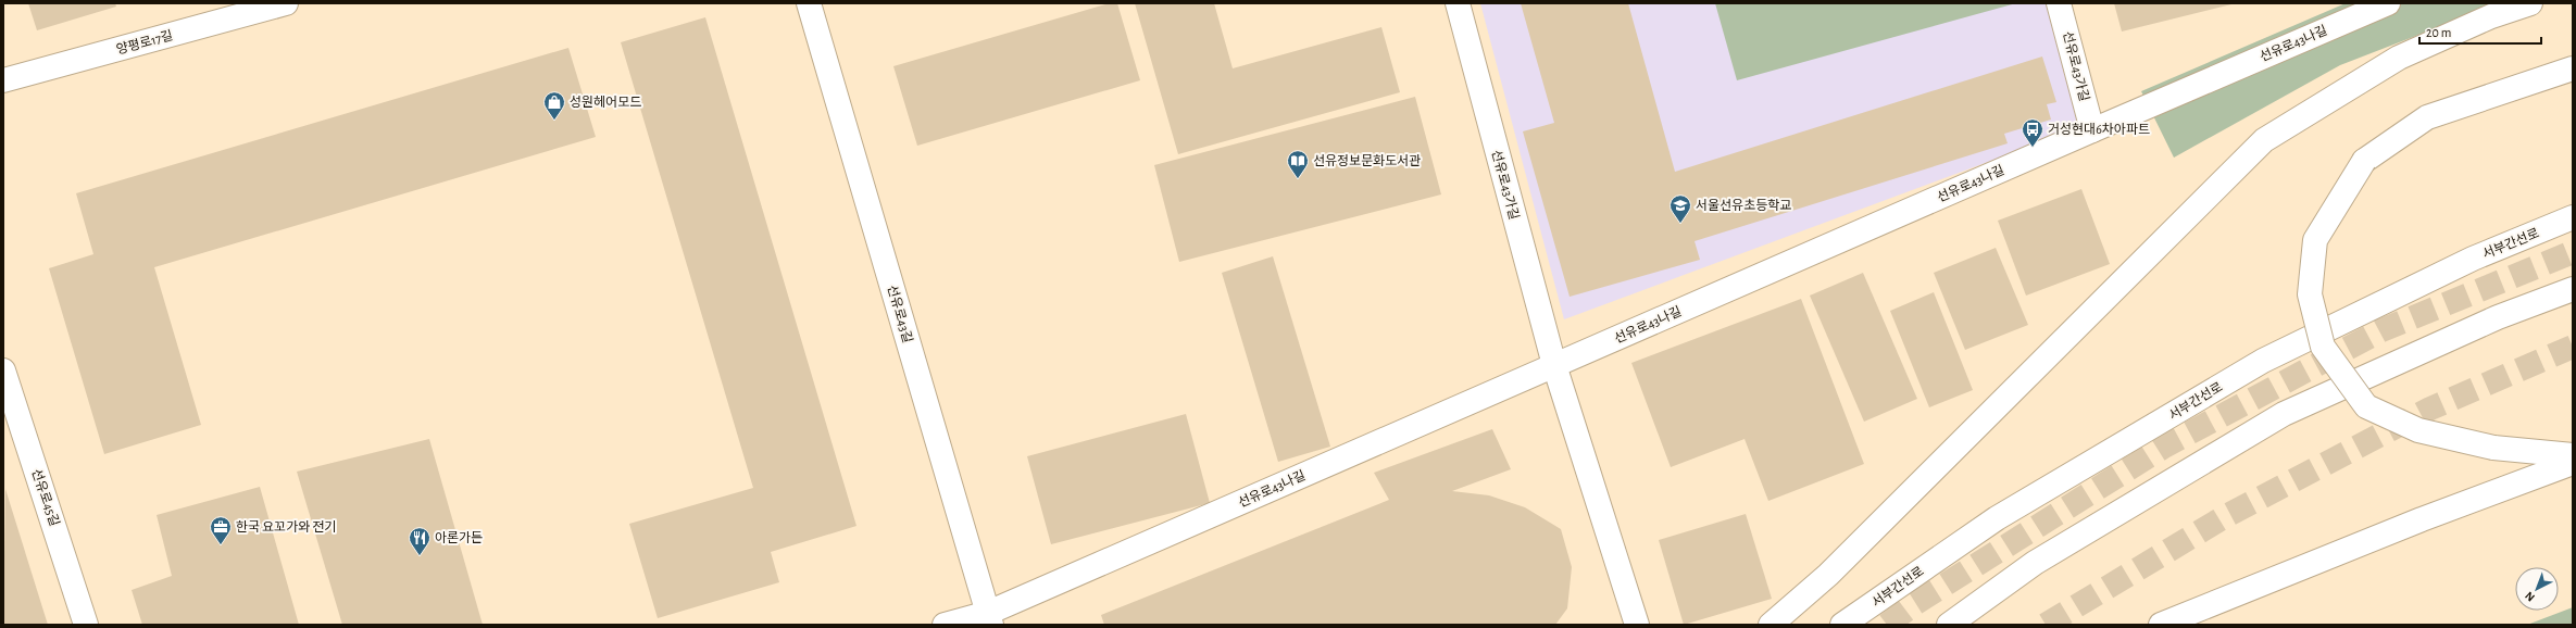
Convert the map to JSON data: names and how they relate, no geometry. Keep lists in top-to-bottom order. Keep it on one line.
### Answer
{"streets":{"main road":["양평로17길","선유로43나길","선유로43가길","서부간선로","선유로43길","선유로45길"]},"crossings":[["선유로43나길","선유로43가길"],["선유로43나길","선유로43길"]],"places":{"shop":["성원헤어모드"],"bus stop":["거성현대6차아파트"],"library":["선유정보문화도서관"],"school or university":["서울선유초등학교"],"office":["한국 요꼬가와 전기"],"restaurant":["아론가든"]},"scale_bar":"20 m","north":"bottom left"}
